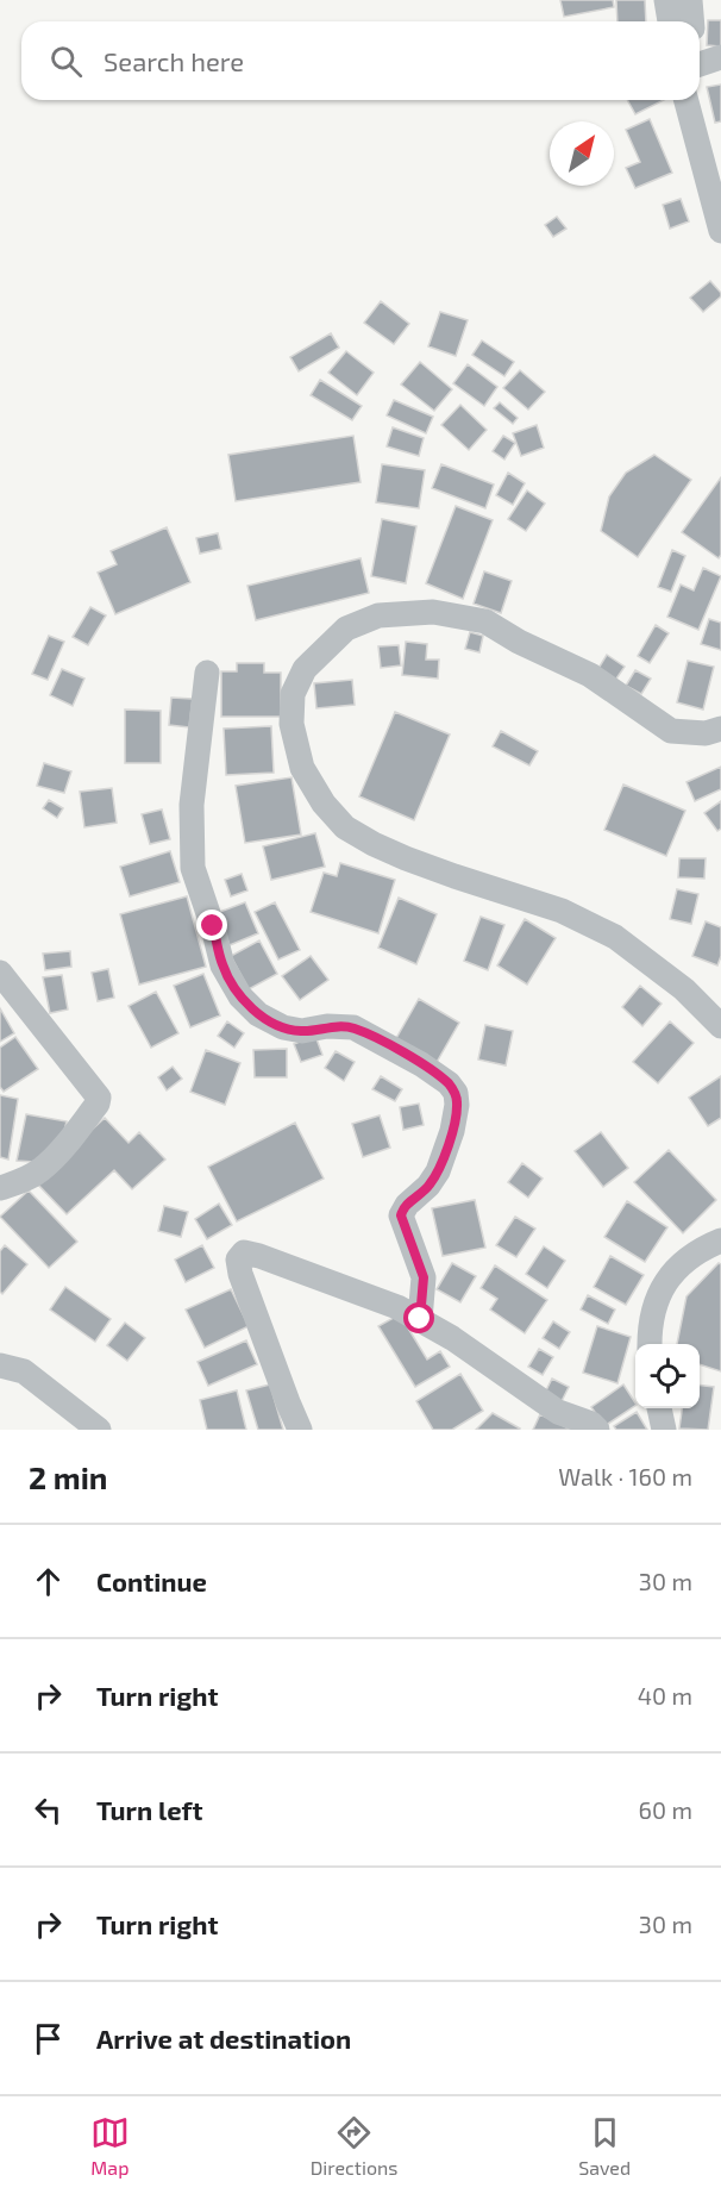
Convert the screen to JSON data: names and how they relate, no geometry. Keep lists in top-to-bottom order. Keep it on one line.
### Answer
{"north":"top right","page":{"search":"Search here","heading":["2 min","Walk · 160 m"],"list":[["Continue","30 m"],["Turn right","40 m"],["Turn left","60 m"],["Turn right","30 m"],"Arrive at destination"],"nav":["Map","Directions","Saved"]}}
